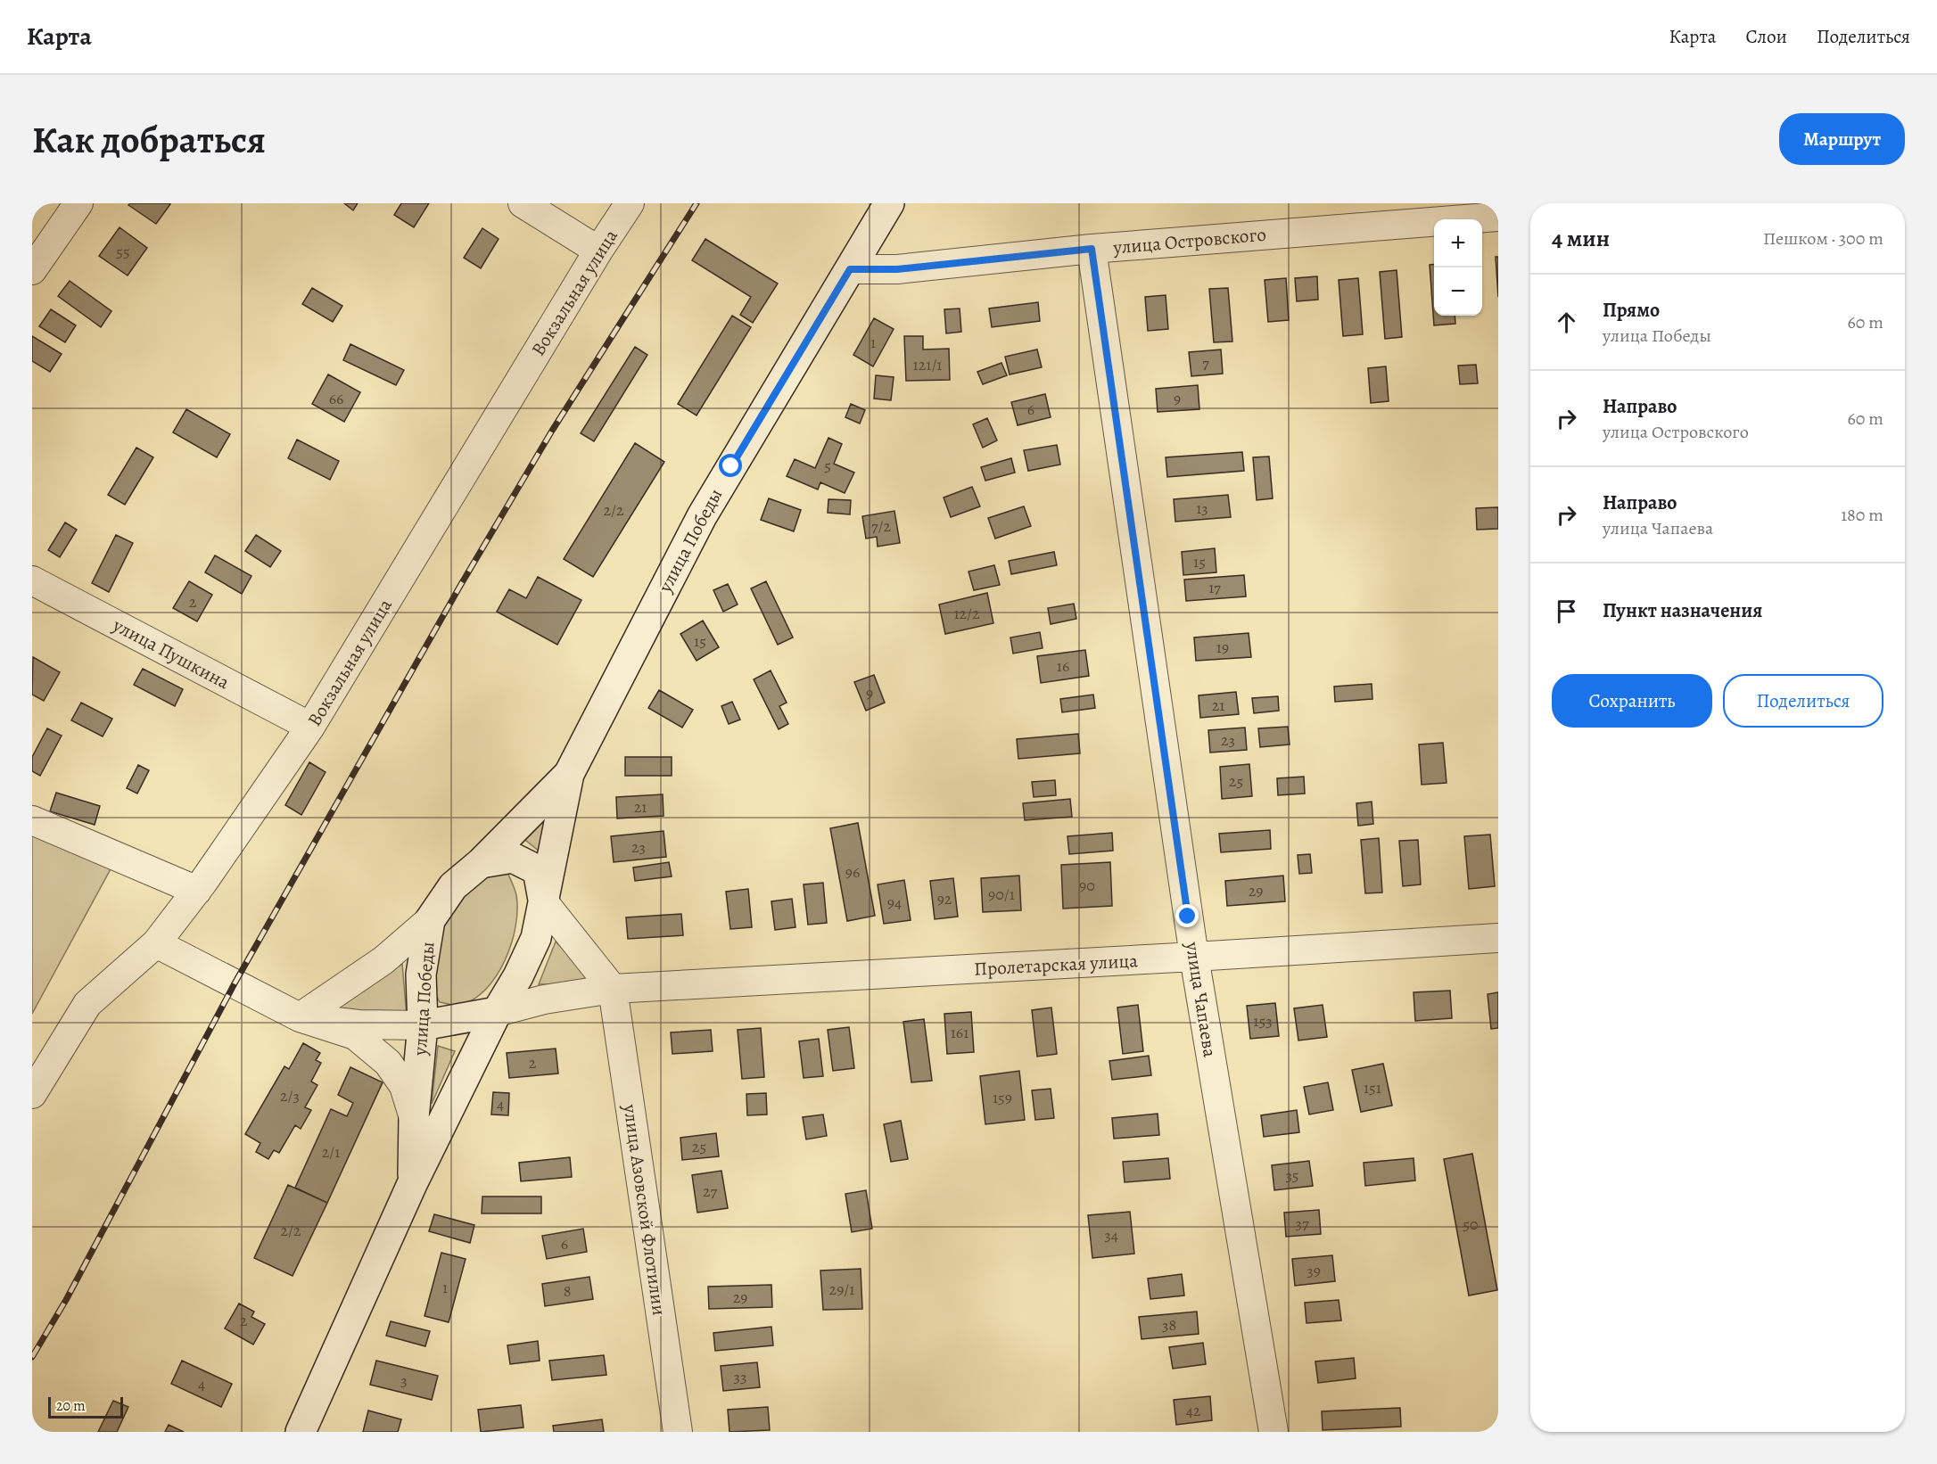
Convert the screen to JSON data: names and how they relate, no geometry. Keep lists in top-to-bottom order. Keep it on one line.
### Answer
{"streets":{"street":["улица Островского","Вокзальная улица","улица Победы","улица Пушкина","Пролетарская улица","улица Чапаева","улица Азовской Флотилии"]},"crossings":[["улица Островского","улица Победы"],["улица Островского","улица Чапаева"],["Вокзальная улица","улица Пушкина"],["улица Победы","Пролетарская улица"],["Пролетарская улица","улица Чапаева"],["Пролетарская улица","улица Азовской Флотилии"]],"house_numbers":["55","1","7","121/1","66","9","6","5","13","2/2","7/2","15","17","2","12/2","15","19","16","9","21","23","25","21","23","96","90","29","90/1","92","94","153","161","2","151","2/3","159","4","25","2/1","35","27","37","50","2/2","34","6","39","1","29/1","8","29","2","38","33","3","4","42"],"scale_bar":"20 m","page":{"header":"Карта","nav":["Карта","Слои","Поделиться"],"buttons":["Маршрут",["Сохранить","Поделиться"]],"title":"Как добраться","heading":["4 мин","Пешком · 300 m"],"map_buttons":["+","−"],"list":[["Прямо","улица Победы","60 m"],["Направо","улица Островского","60 m"],["Направо","улица Чапаева","180 m"],"Пункт назначения"],"scale":"20 m"}}
